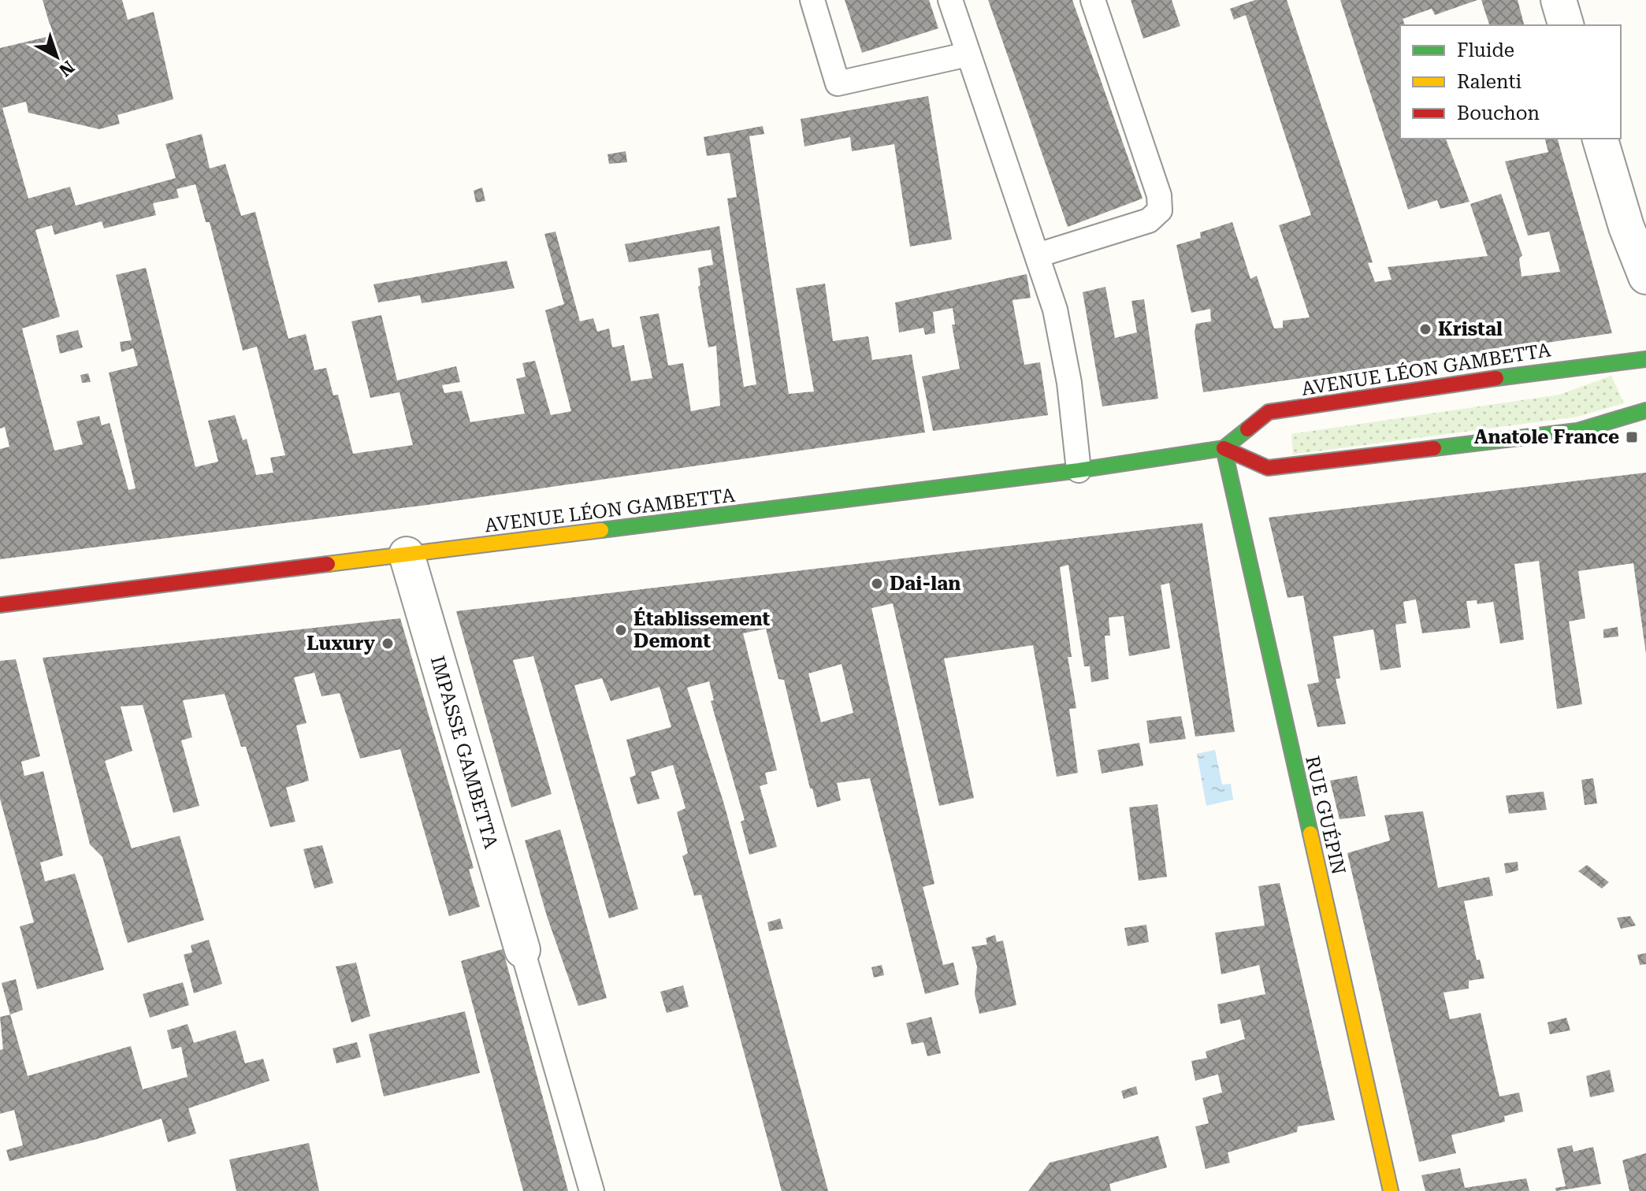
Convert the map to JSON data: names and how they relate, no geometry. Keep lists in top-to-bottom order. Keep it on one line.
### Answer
{"streets":{"main road":["AVENUE LÉON GAMBETTA","RUE GUÉPIN"],"street":["IMPASSE GAMBETTA"]},"crossings":[["AVENUE LÉON GAMBETTA","IMPASSE GAMBETTA"],["AVENUE LÉON GAMBETTA","RUE GUÉPIN"]],"places":{"other":["Kristal","Dai-lan","Établissement Demont","Luxury"],"transit":["Anatole France"]},"legend":["Fluide","Ralenti","Bouchon"],"north":"bottom right"}
